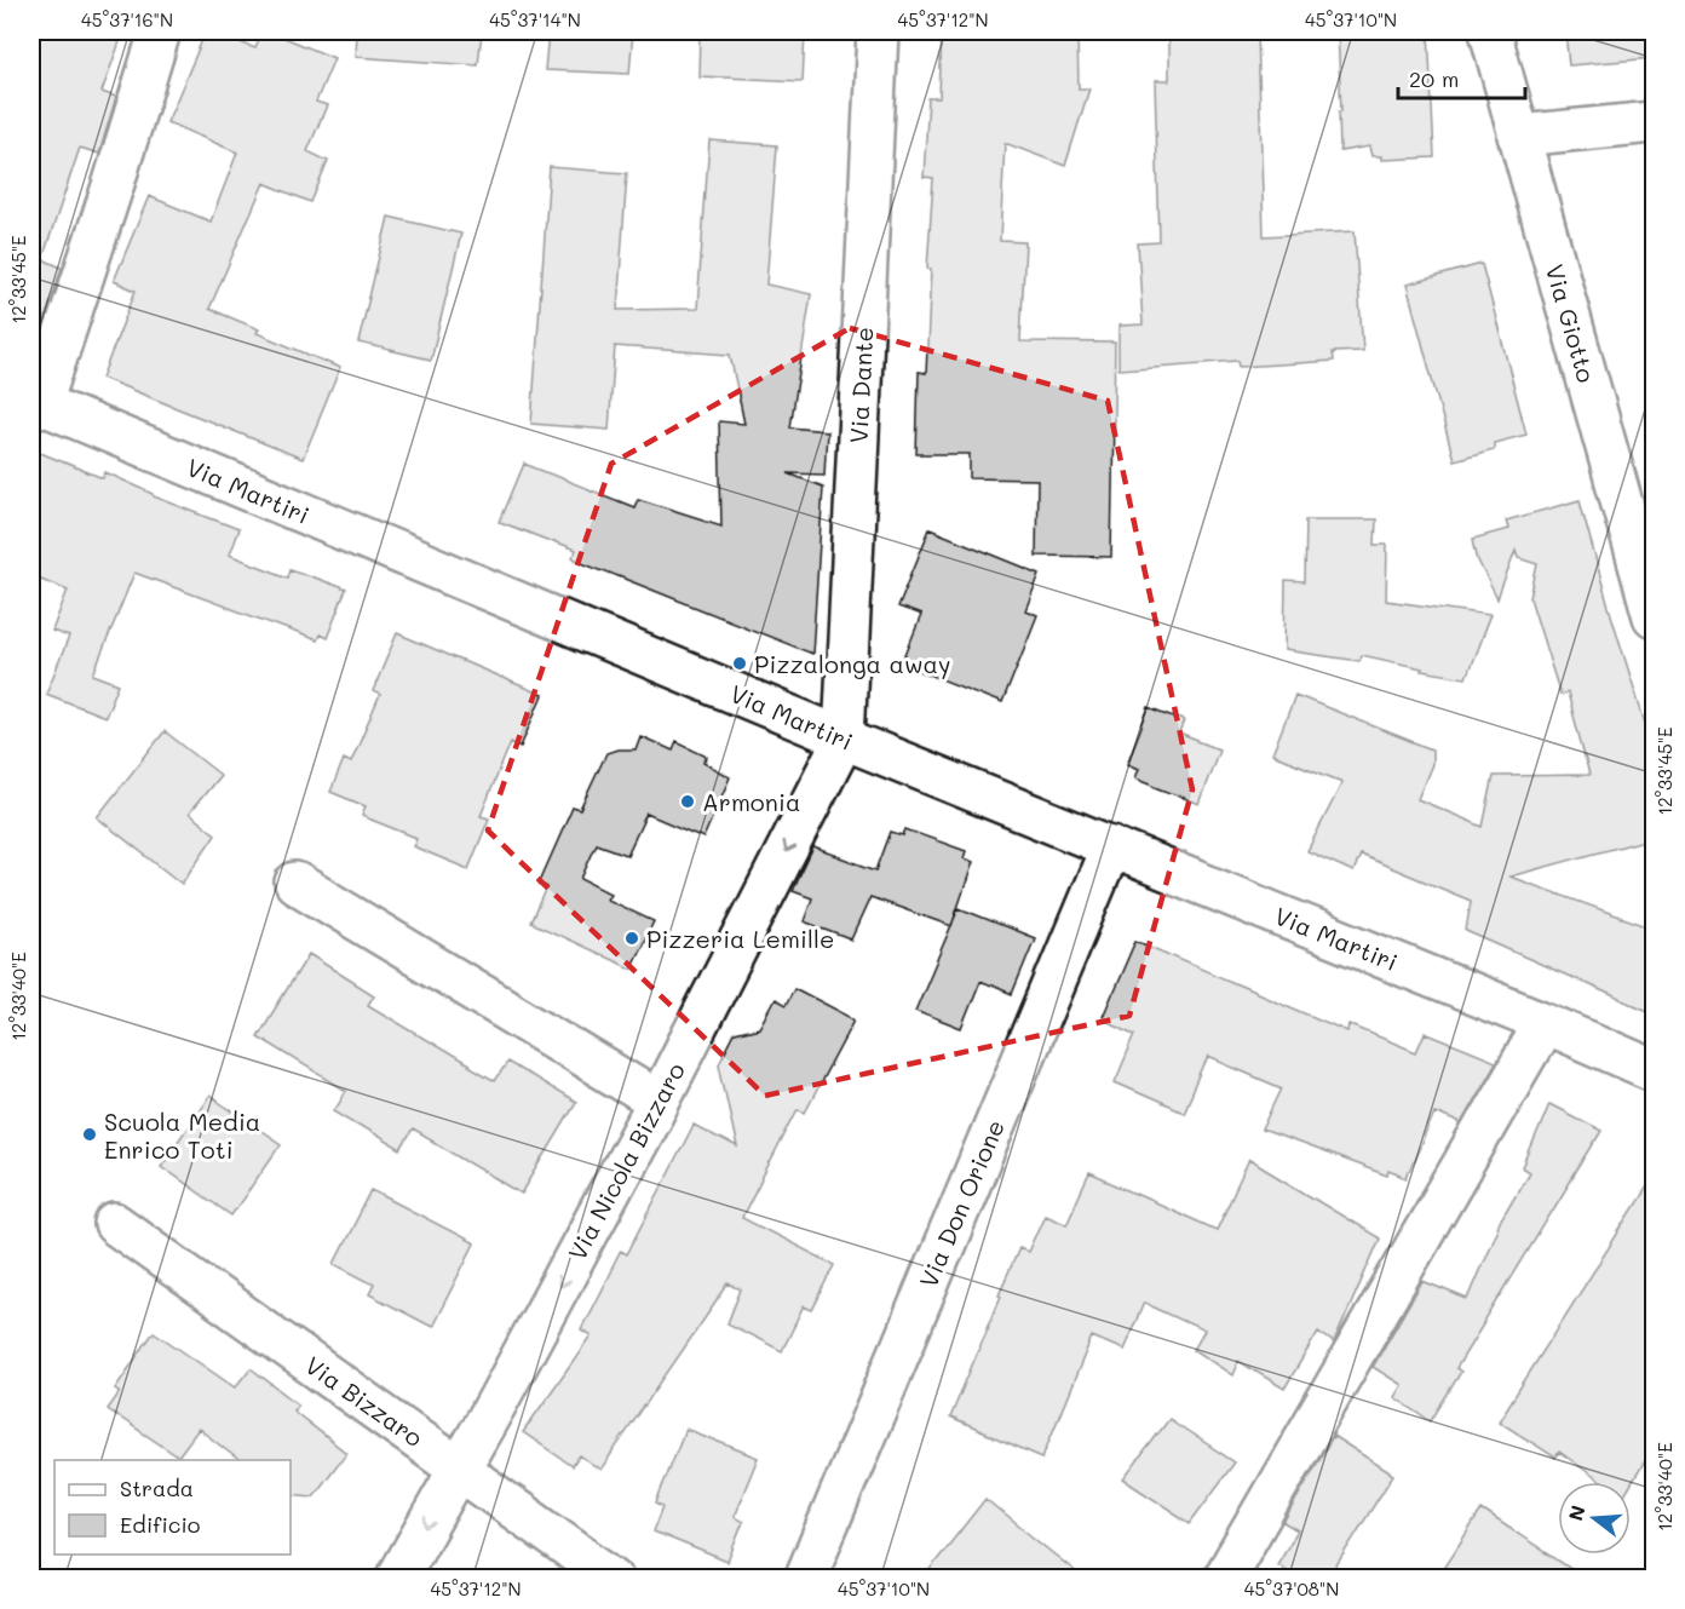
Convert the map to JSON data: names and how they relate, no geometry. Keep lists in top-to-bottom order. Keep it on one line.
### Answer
{"streets":{"street":["Via Giotto","Via Dante","Via Martiri","Via Nicola Bizzaro","Via Don Orione","Via Bizzaro"]},"crossings":[["Via Dante","Via Martiri"],["Via Dante","Via Nicola Bizzaro"],["Via Martiri","Via Nicola Bizzaro"],["Via Martiri","Via Don Orione"],["Via Nicola Bizzaro","Via Bizzaro"]],"one_way":["Via Nicola Bizzaro"],"places":["Pizzalonga away","Armonia","Pizzeria Lemille","Scuola Media Enrico Toti"],"legend":["Strada","Edificio"],"scale_bar":"20 m","north":"left","coordinates":["45°37'16\"N","45°37'14\"N","45°37'12\"N","45°37'10\"N","12°33'45\"E","12°33'40\"E","45°37'08\"N"]}
